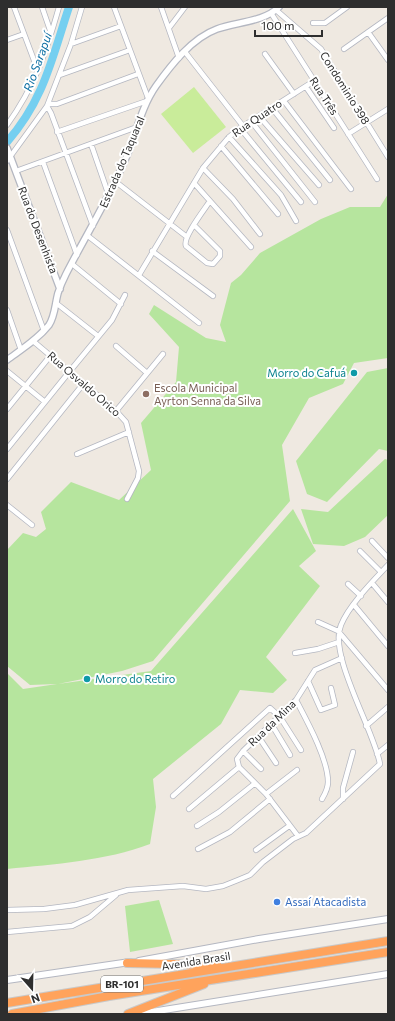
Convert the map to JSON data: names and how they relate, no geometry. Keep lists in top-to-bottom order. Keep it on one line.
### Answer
{"streets":{"highway":["Avenida Brasil","BR-101"],"street":["Condominio 398","Rua Três","Rua Quatro","Estrada do Taquaral","Rua do Desenhista","Rua Osvaldo Orico","Rua da Mina"]},"crossings":[["Condominio 398","Rua Três"],["Condominio 398","Estrada do Taquaral"],["Rua Três","Rua Quatro"],["Rua Três","Estrada do Taquaral"],["Estrada do Taquaral","Rua do Desenhista"],["Estrada do Taquaral","Rua Osvaldo Orico"]],"water":["Rio Sarapuí"],"places":["Morro do Cafuá","Escola Municipal Ayrton Senna da Silva","Morro do Retiro","Assaí Atacadista"],"scale_bar":"100 m","north":"bottom"}
